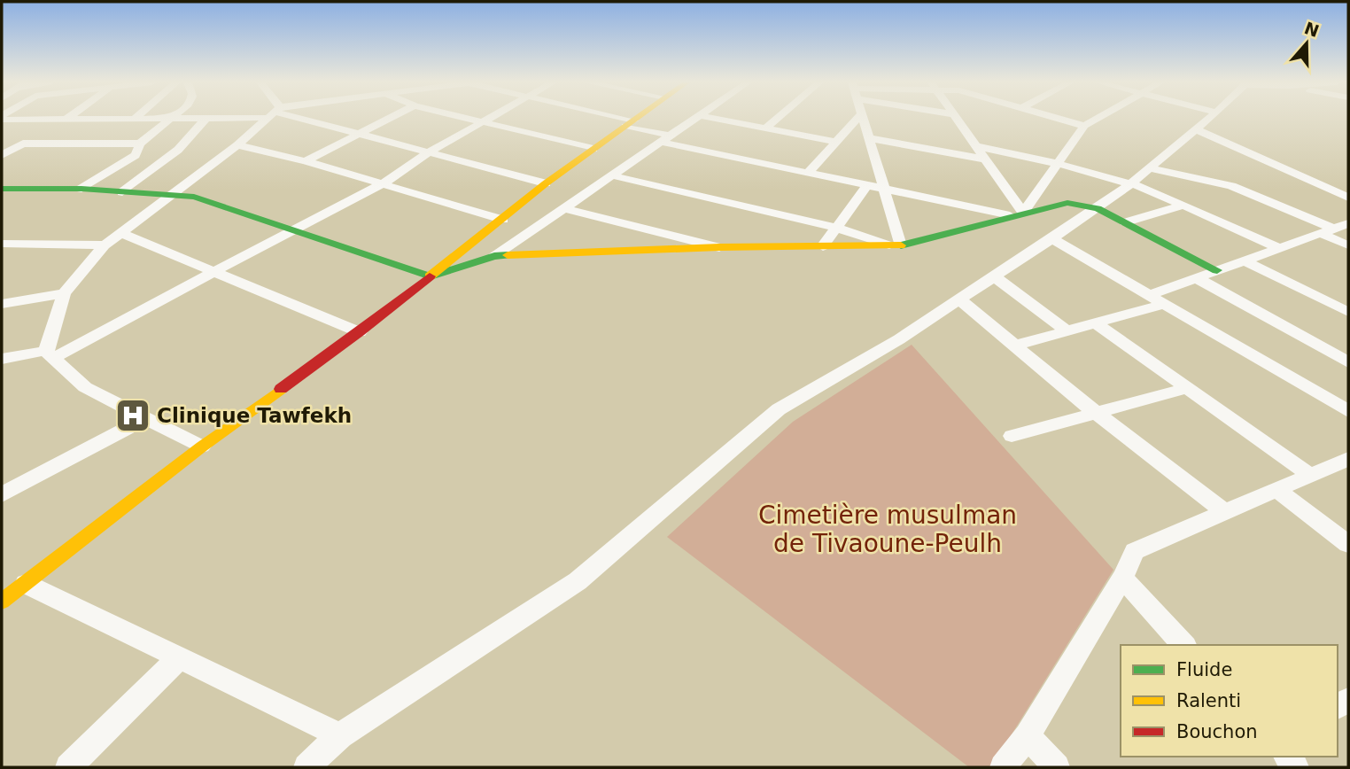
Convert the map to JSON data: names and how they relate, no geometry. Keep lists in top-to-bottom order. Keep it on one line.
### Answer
{"parks":["Cimetière musulman de Tivaoune-Peulh"],"places":{"hospital":["Clinique Tawfekh"]},"legend":["Fluide","Ralenti","Bouchon"],"north":"top"}
